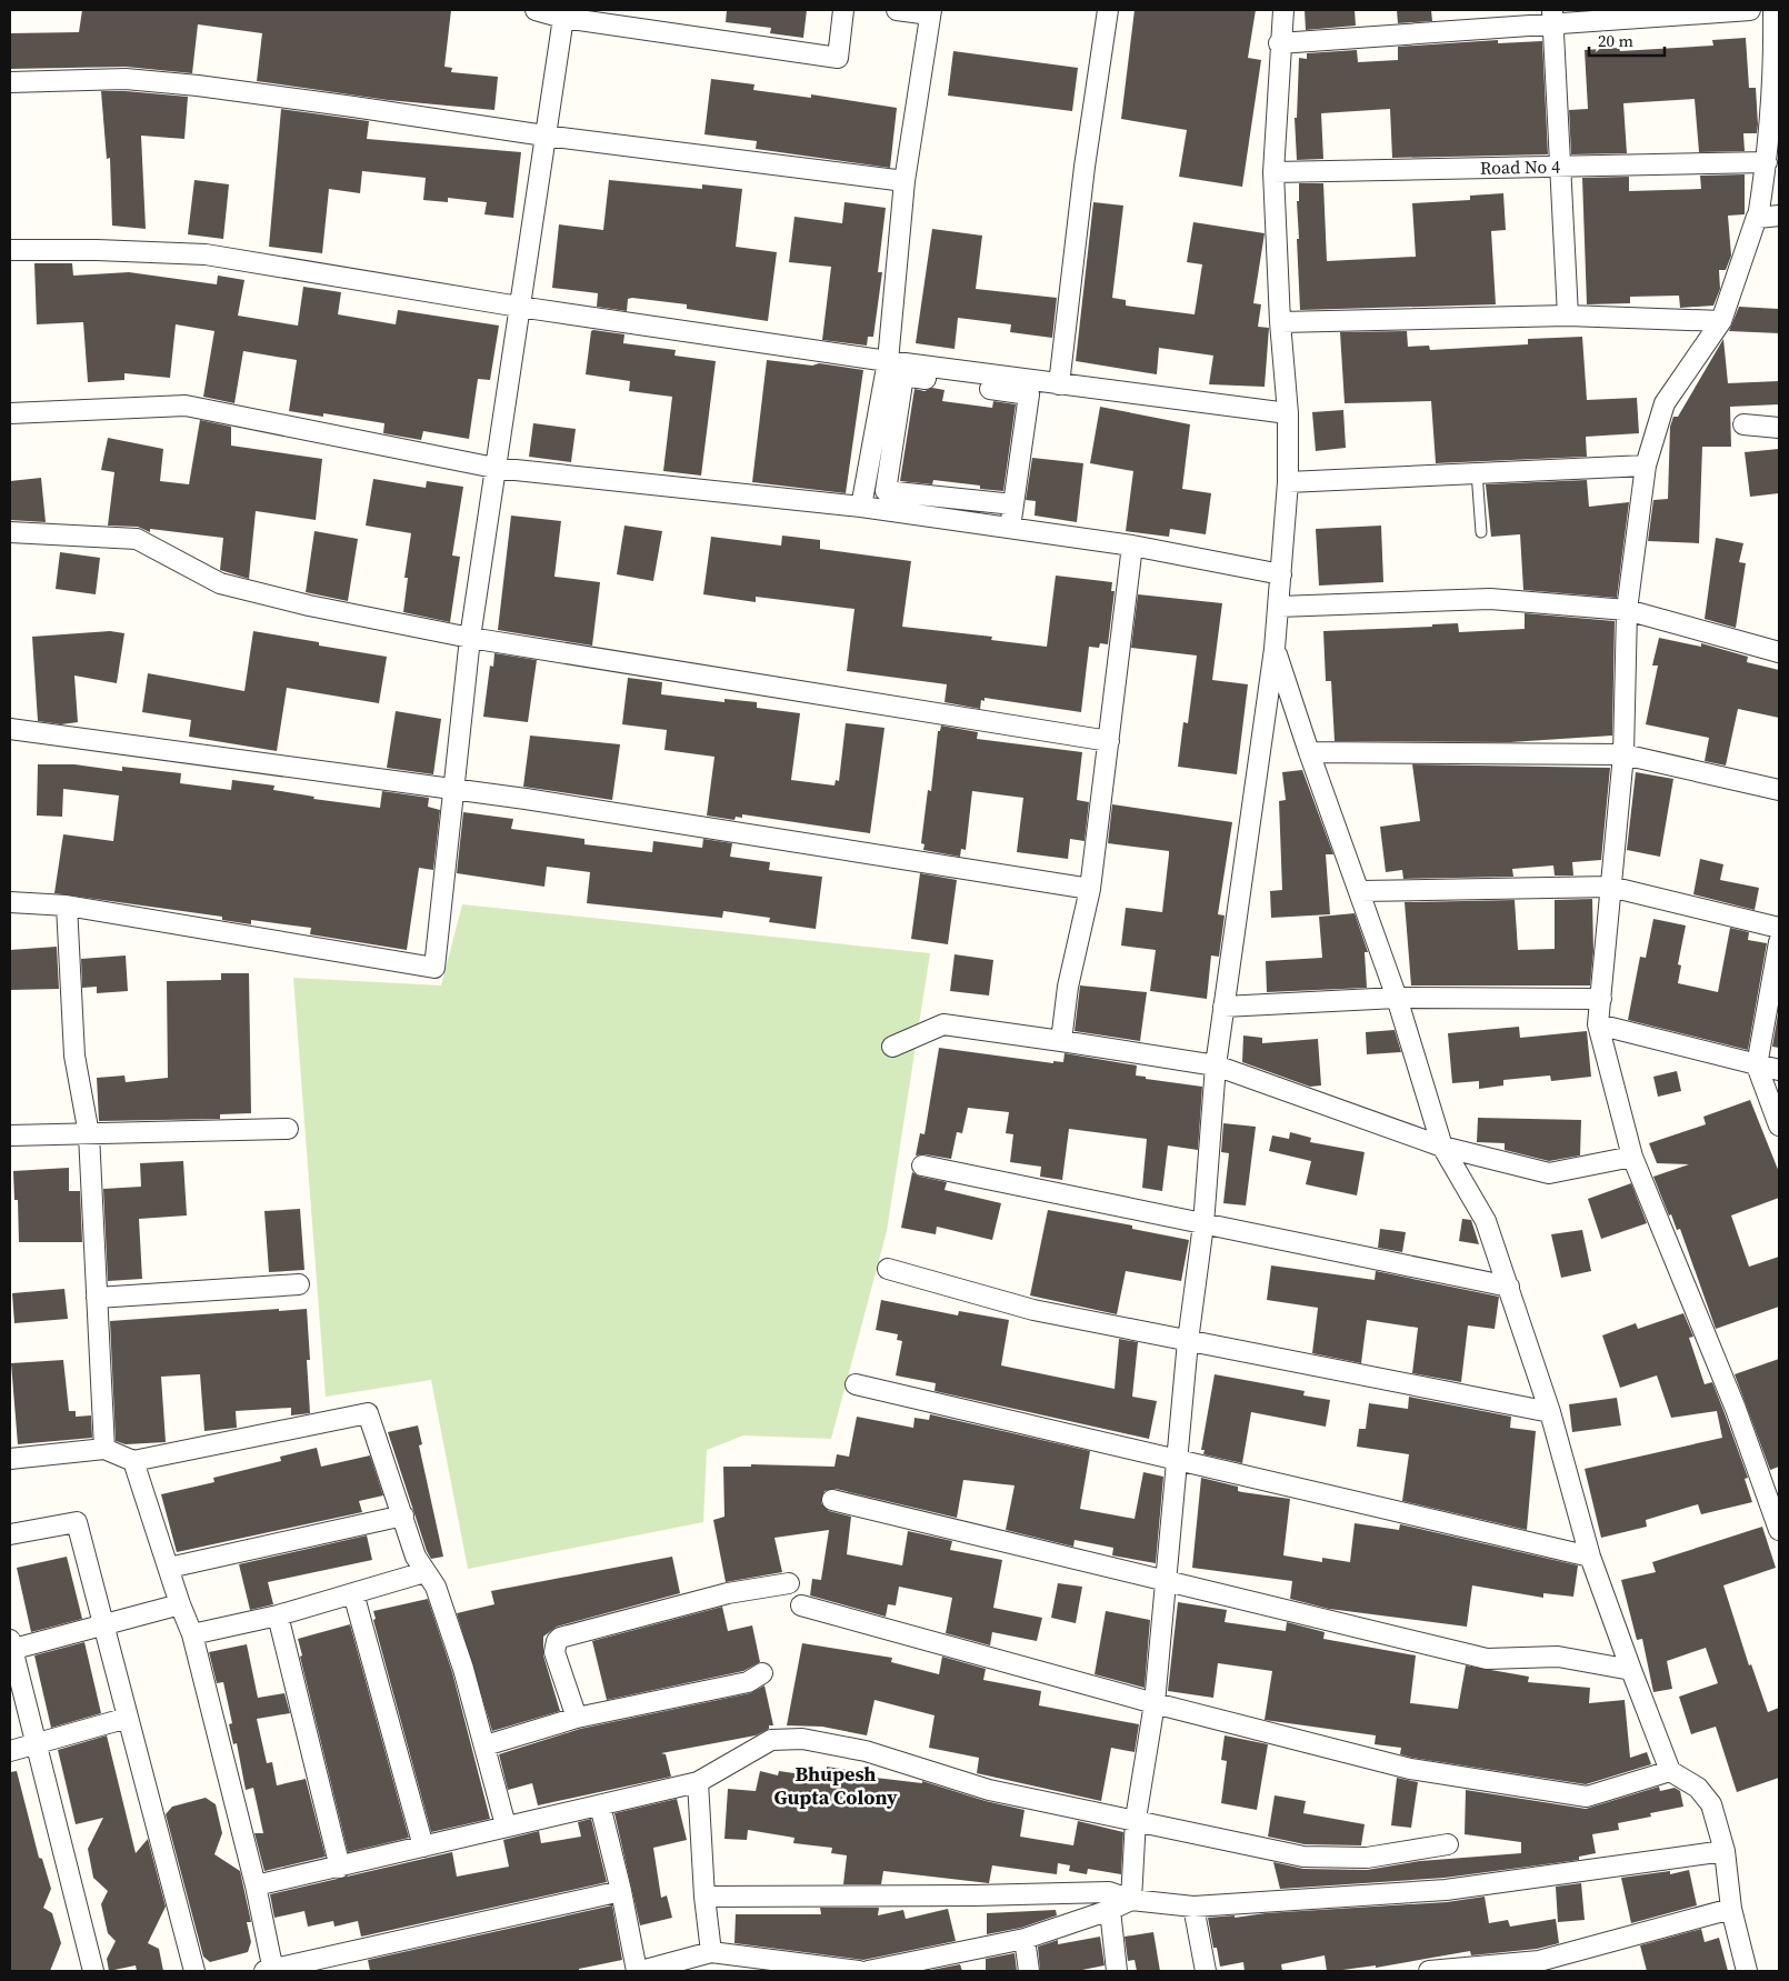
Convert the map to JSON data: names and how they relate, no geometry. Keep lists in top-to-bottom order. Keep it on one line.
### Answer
{"streets":{"street":["Road No 4"]},"districts":["Bhupesh Gupta Colony"],"scale_bar":"20 m"}
